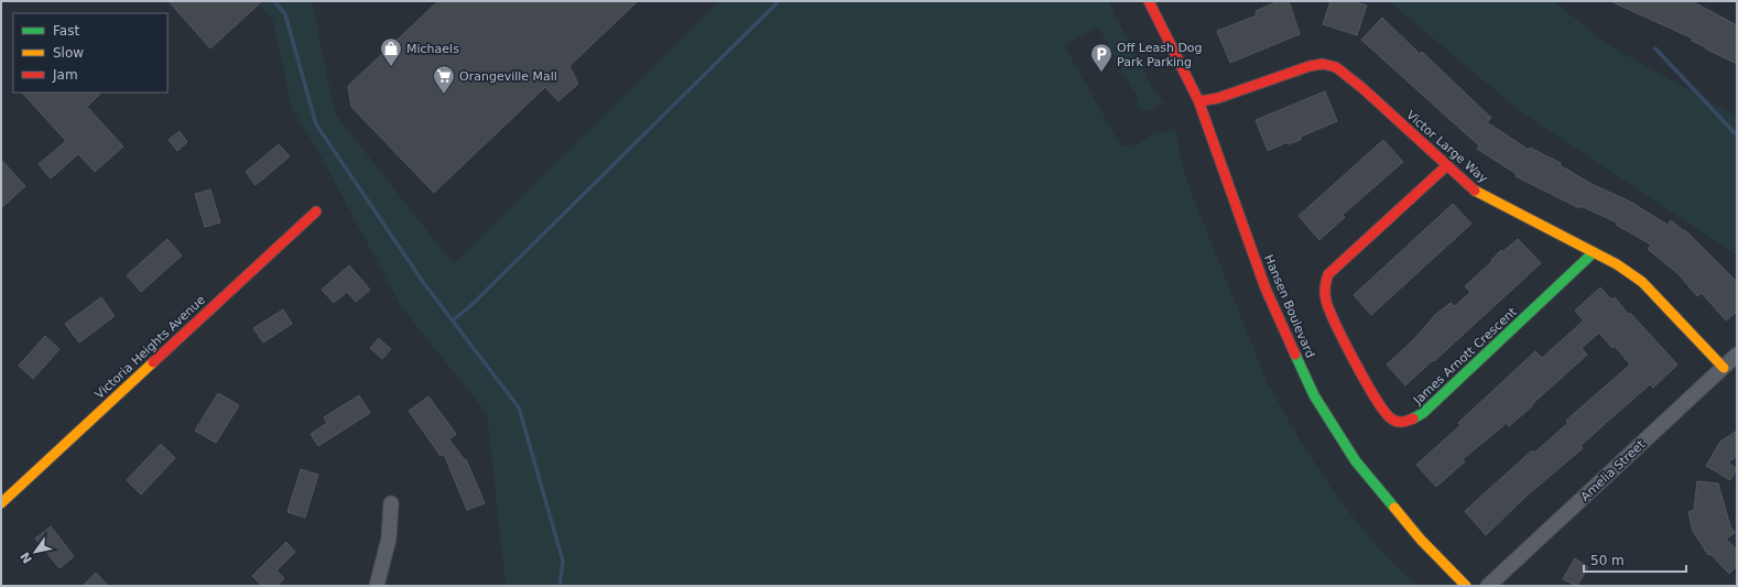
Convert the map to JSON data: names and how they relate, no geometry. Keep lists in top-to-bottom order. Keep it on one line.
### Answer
{"streets":{"street":["Victor Large Way","Hansen Boulevard","Victoria Heights Avenue","James Arnott Crescent","Amelia Street"]},"crossings":[["Victor Large Way","Hansen Boulevard"],["Victor Large Way","James Arnott Crescent"],["Victor Large Way","Amelia Street"]],"places":{"shop":["Michaels"],"parking":["Off Leash Dog Park Parking"],"supermarket":["Orangeville Mall"]},"legend":["Fast","Slow","Jam"],"scale_bar":"50 m","north":"bottom left"}
